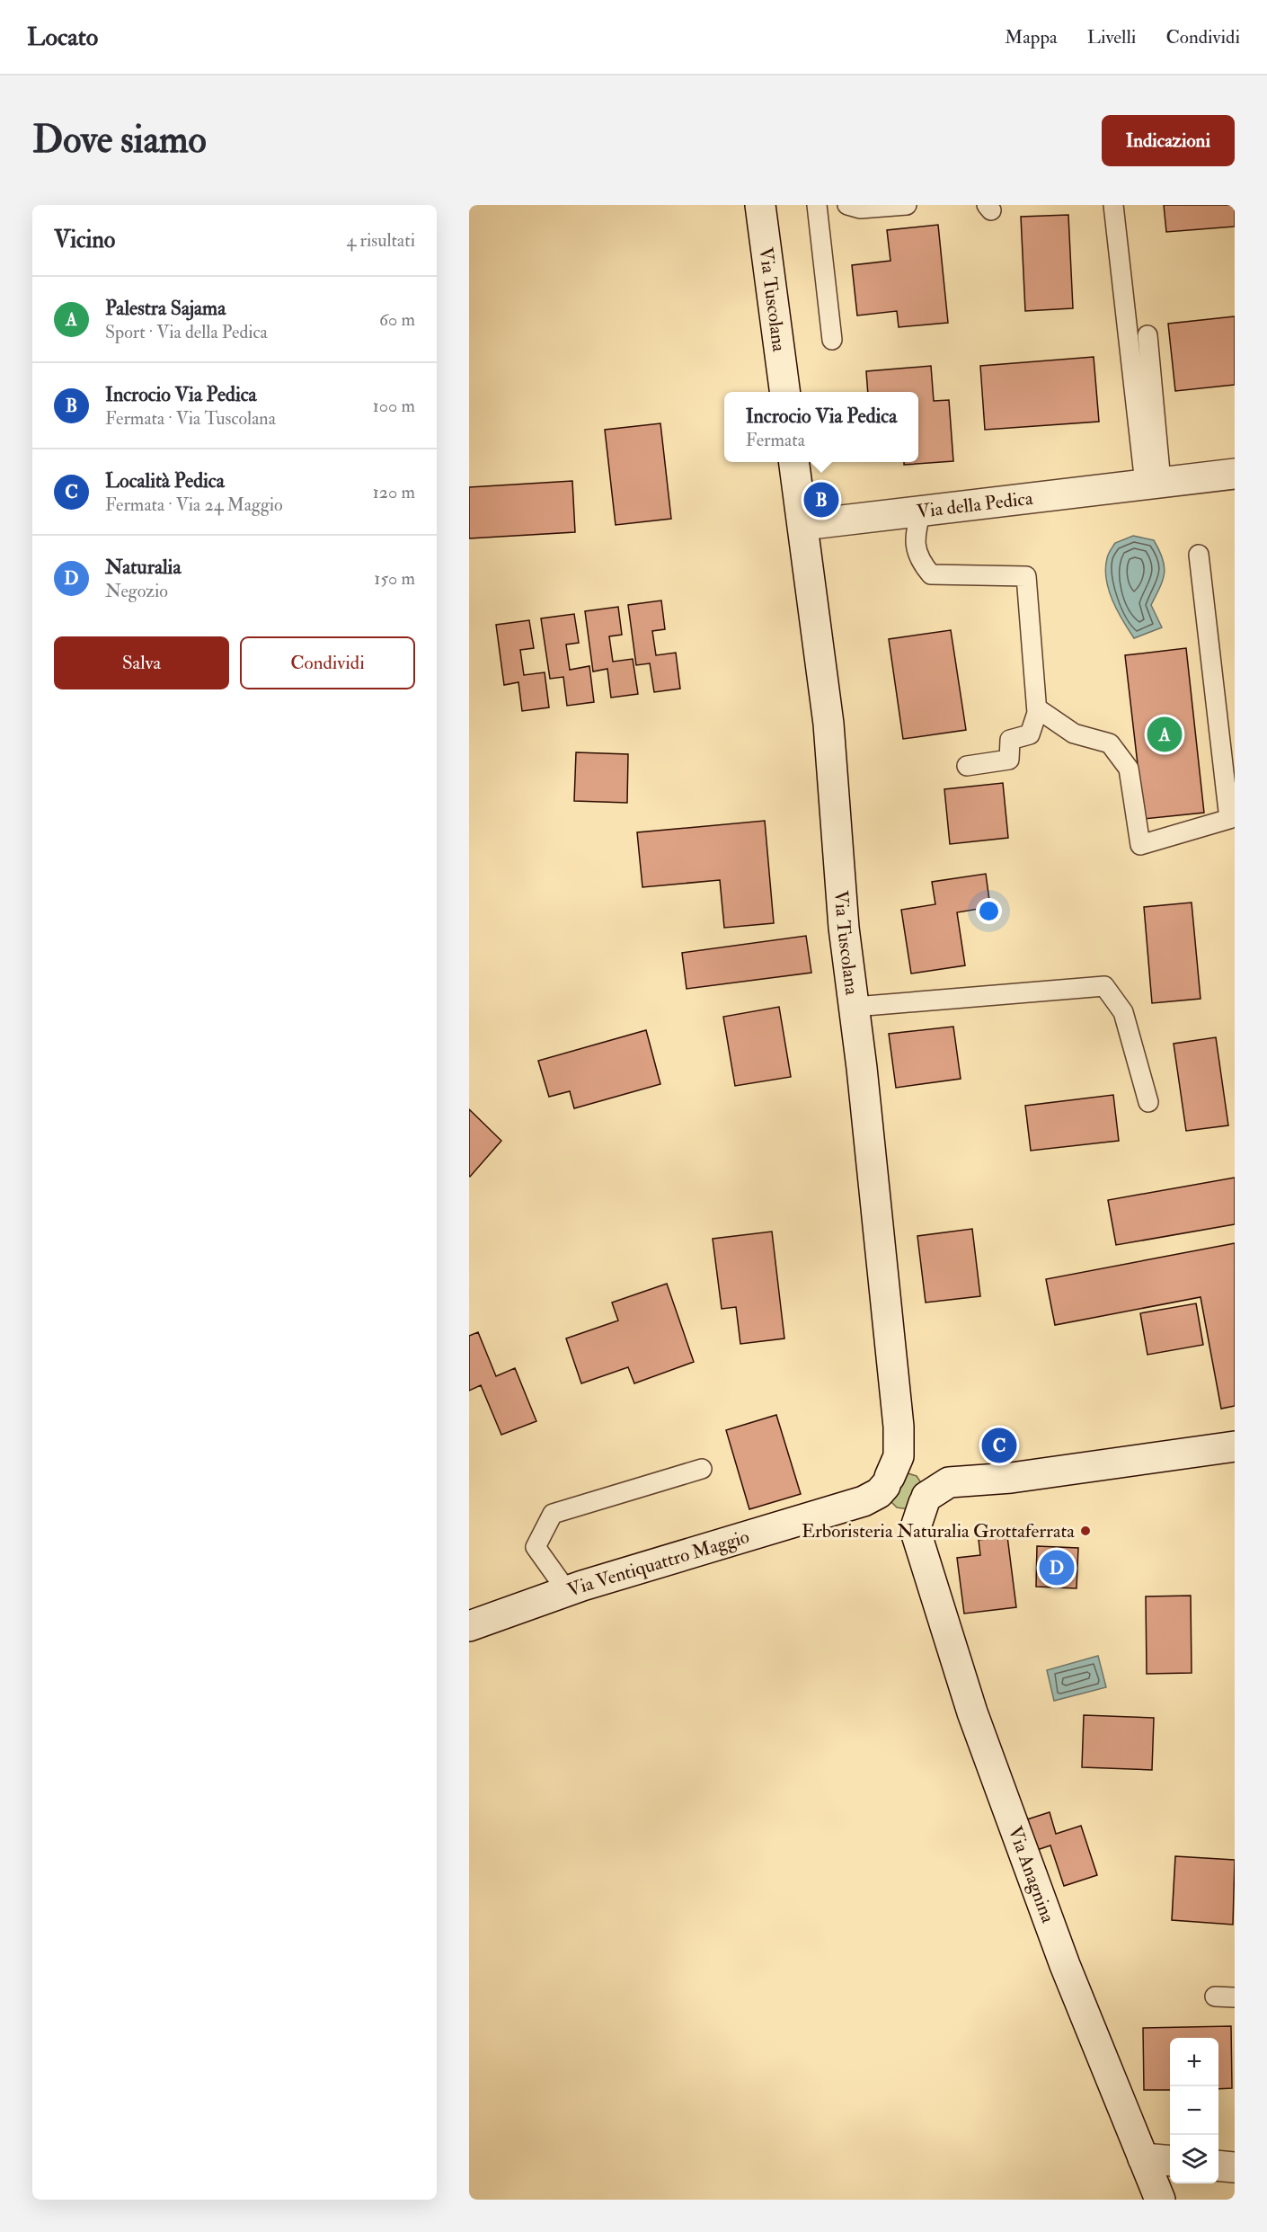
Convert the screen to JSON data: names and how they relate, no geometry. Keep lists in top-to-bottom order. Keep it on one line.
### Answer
{"streets":{"main road":["Via Tuscolana","Via della Pedica","Via Ventiquattro Maggio","Via Anagnina"]},"crossings":[["Via Tuscolana","Via della Pedica"],["Via Tuscolana","Via Ventiquattro Maggio"],["Via Tuscolana","Via Anagnina"],["Via Ventiquattro Maggio","Via Anagnina"]],"places":["Erboristeria Naturalia Grottaferrata"],"page":{"header":"Locato","nav":["Mappa","Livelli","Condividi"],"buttons":["Indicazioni",["Salva","Condividi"]],"title":"Dove siamo","heading":["Vicino","4 risultati"],"list":[{"mark":"A","name":"Palestra Sajama","note":"Sport · Via della Pedica","value":"60 m"},{"mark":"B","name":"Incrocio Via Pedica","note":"Fermata · Via Tuscolana","value":"100 m"},{"mark":"C","name":"Località Pedica","note":"Fermata · Via 24 Maggio","value":"120 m"},{"mark":"D","name":"Naturalia","note":"Negozio","value":"150 m"}],"popup":["Incrocio Via Pedica","Fermata"],"pins":["B","A","C","D"],"map_buttons":["+","−"]}}
